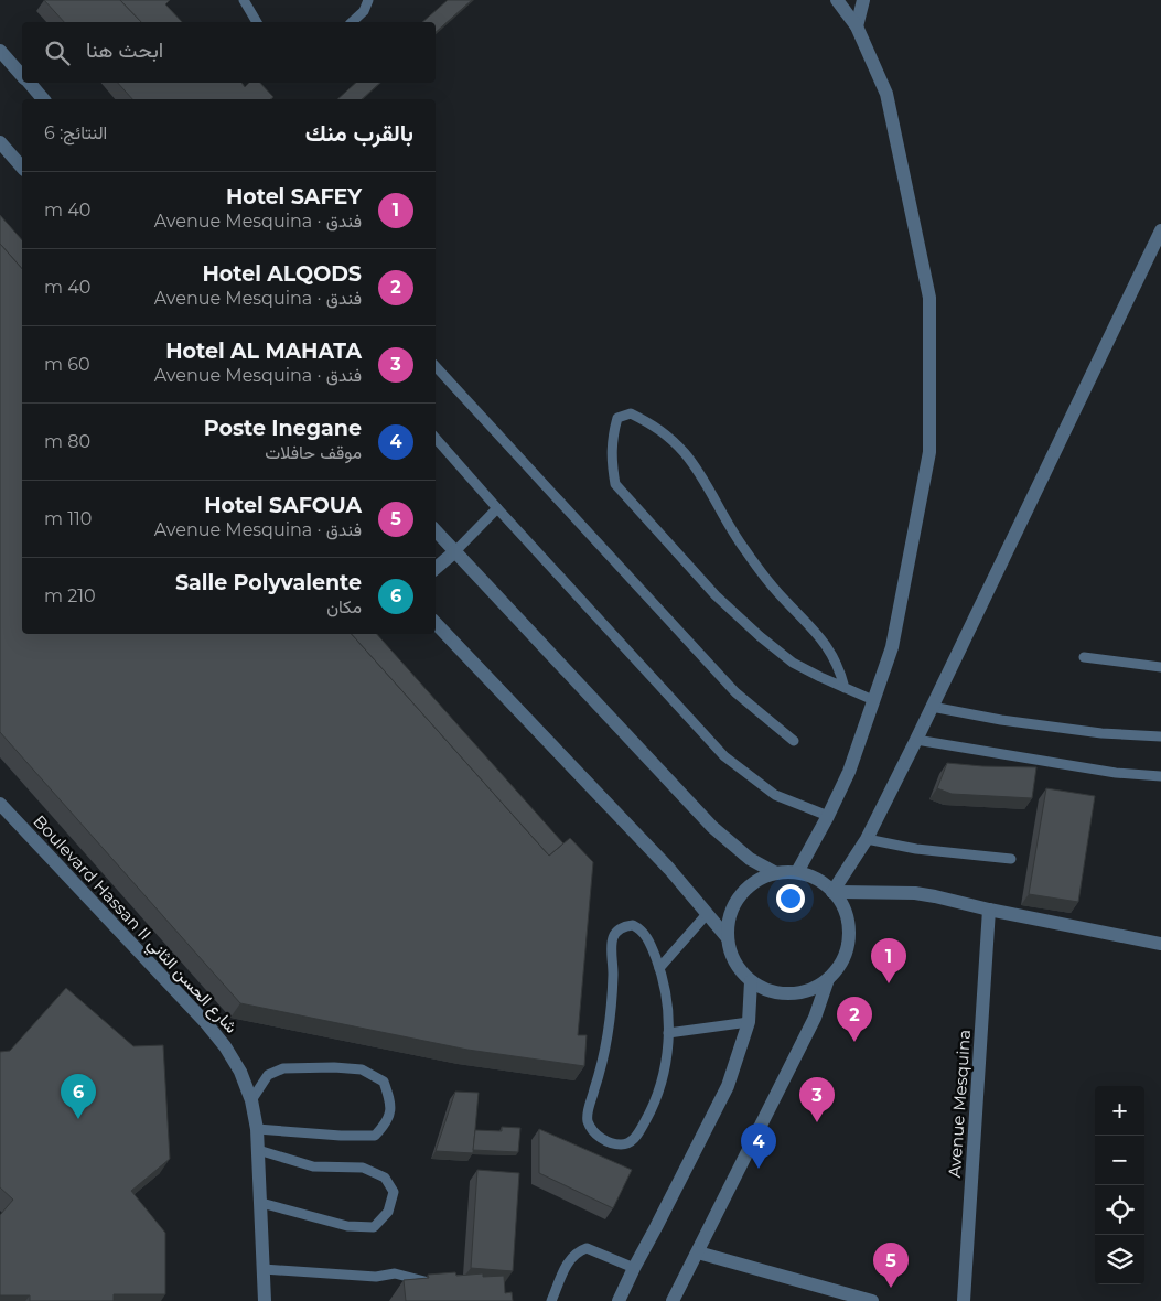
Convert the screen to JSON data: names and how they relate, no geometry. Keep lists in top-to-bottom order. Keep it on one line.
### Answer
{"streets":{"street":["Boulevard Hassan II شارع الحسن الثاني","Avenue Mesquina"]},"page":{"search":"ابحث هنا","heading":["بالقرب منك","النتائج: 6"],"list":[{"mark":"1","name":"Hotel SAFEY","note":"فندق · Avenue Mesquina","value":"40 m"},{"mark":"2","name":"Hotel ALQODS","note":"فندق · Avenue Mesquina","value":"40 m"},{"mark":"3","name":"Hotel AL MAHATA","note":"فندق · Avenue Mesquina","value":"60 m"},{"mark":"4","name":"Poste Inegane","note":"موقف حافلات","value":"80 m"},{"mark":"5","name":"Hotel SAFOUA","note":"فندق · Avenue Mesquina","value":"110 m"},{"mark":"6","name":"Salle Polyvalente","note":"مكان","value":"210 m"}],"pins":["1","2","6","3","4","5"],"map_buttons":["+","−"]}}
